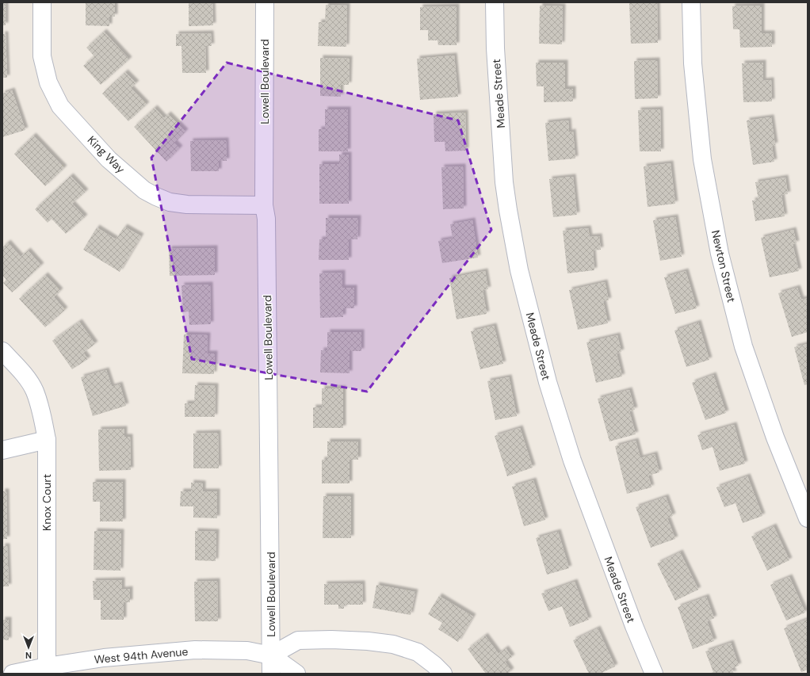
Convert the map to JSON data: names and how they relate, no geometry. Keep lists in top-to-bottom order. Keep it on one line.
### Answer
{"streets":{"street":["Lowell Boulevard","Meade Street","King Way","Newton Street","Knox Court","West 94th Avenue"]},"crossings":[["Lowell Boulevard","King Way"],["Lowell Boulevard","West 94th Avenue"],["Knox Court","West 94th Avenue"]],"north":"bottom"}
